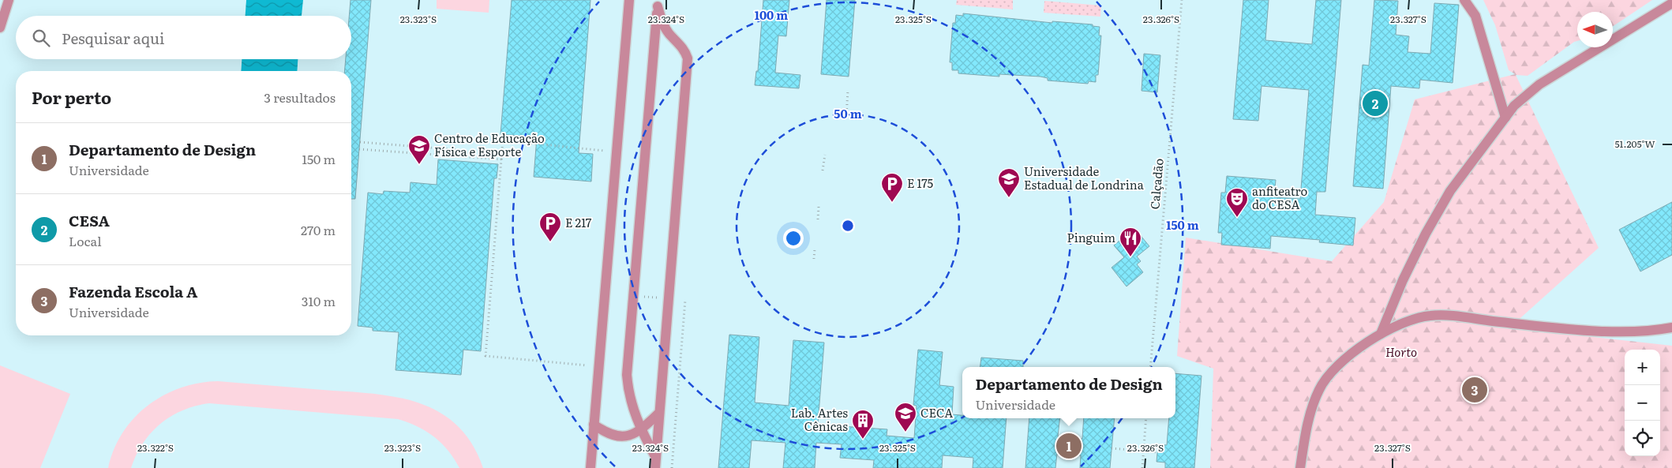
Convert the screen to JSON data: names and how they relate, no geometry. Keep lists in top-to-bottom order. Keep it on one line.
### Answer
{"streets":{"path":["Calçadão"]},"parks":["Horto"],"places":{"school or university":["Centro de Educação Física e Esporte","Universidade Estadual de Londrina","CECA"],"parking":["E 175","E 217"],"theatre":["anfiteatro do CESA"],"restaurant":["Pinguim"],"building":["Lab. Artes Cênicas"]},"north":"left","page":{"search":"Pesquisar aqui","heading":["Por perto","3 resultados"],"pins":["2","3","1"],"list":[{"mark":"1","name":"Departamento de Design","note":"Universidade","value":"150 m"},{"mark":"2","name":"CESA","note":"Local","value":"270 m"},{"mark":"3","name":"Fazenda Escola A","note":"Universidade","value":"310 m"}],"map_buttons":["+","−"],"popup":["Departamento de Design","Universidade"]},"coordinates":["23.323°S","23.324°S","23.325°S","23.326°S","23.327°S","51.205°W","23.322°S"],"rings":["100 m","50 m","150 m"]}
